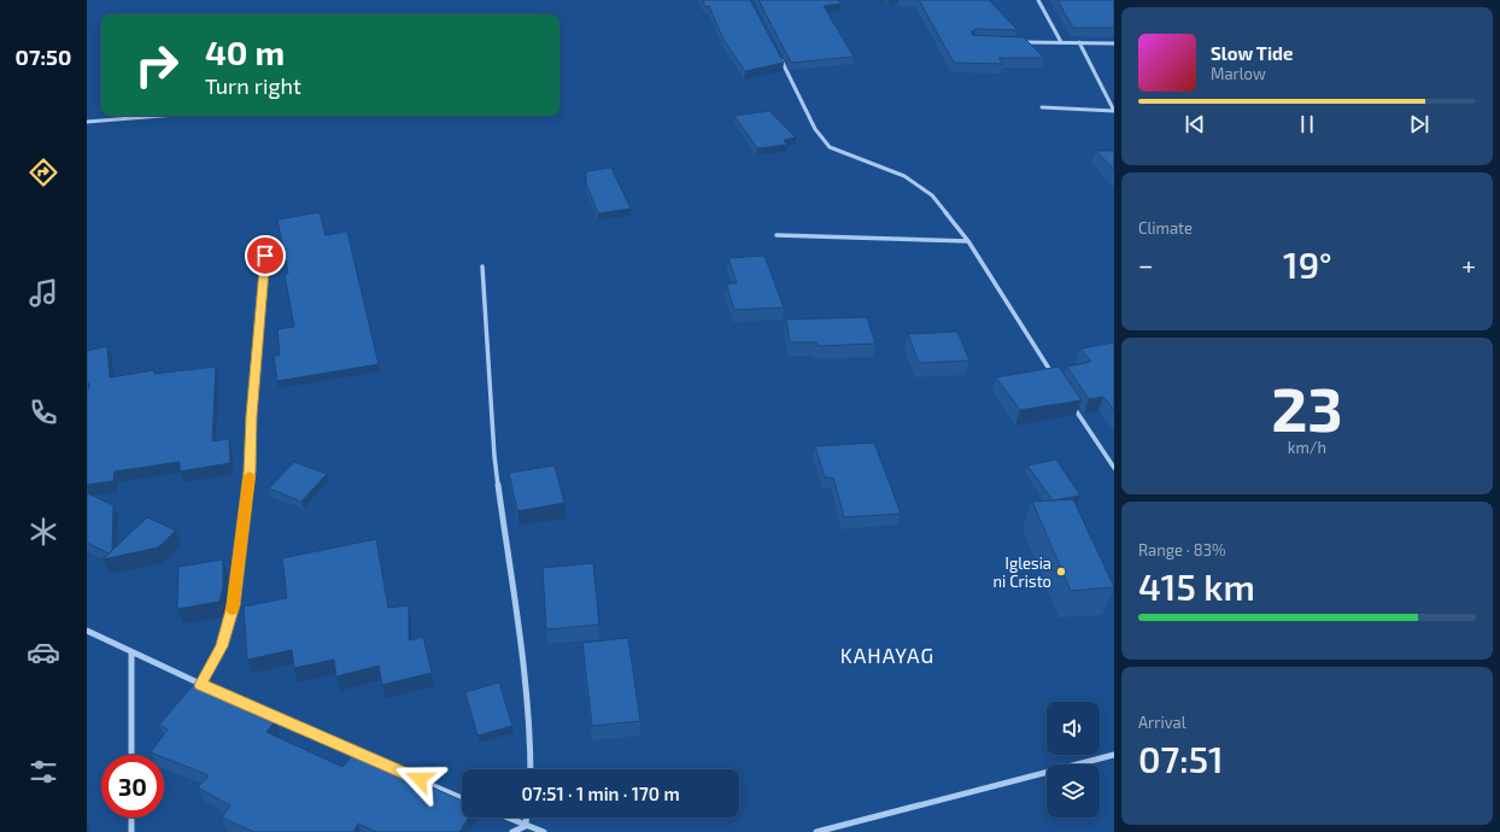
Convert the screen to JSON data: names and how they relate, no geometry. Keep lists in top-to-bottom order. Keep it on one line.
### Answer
{"districts":["KAHAYAG"],"places":["Iglesia ni Cristo"],"page":{"tabs":"07:50","turn":["40 m","Turn right"],"song":["Slow Tide","Marlow"],"tile":["Climate",["23","km/h"],["Range · 83%","415 km"],["Arrival","07:51"]],"heat":["−","19°","+"],"limit":"30","trip":"07:51 · 1 min · 170 m"}}
